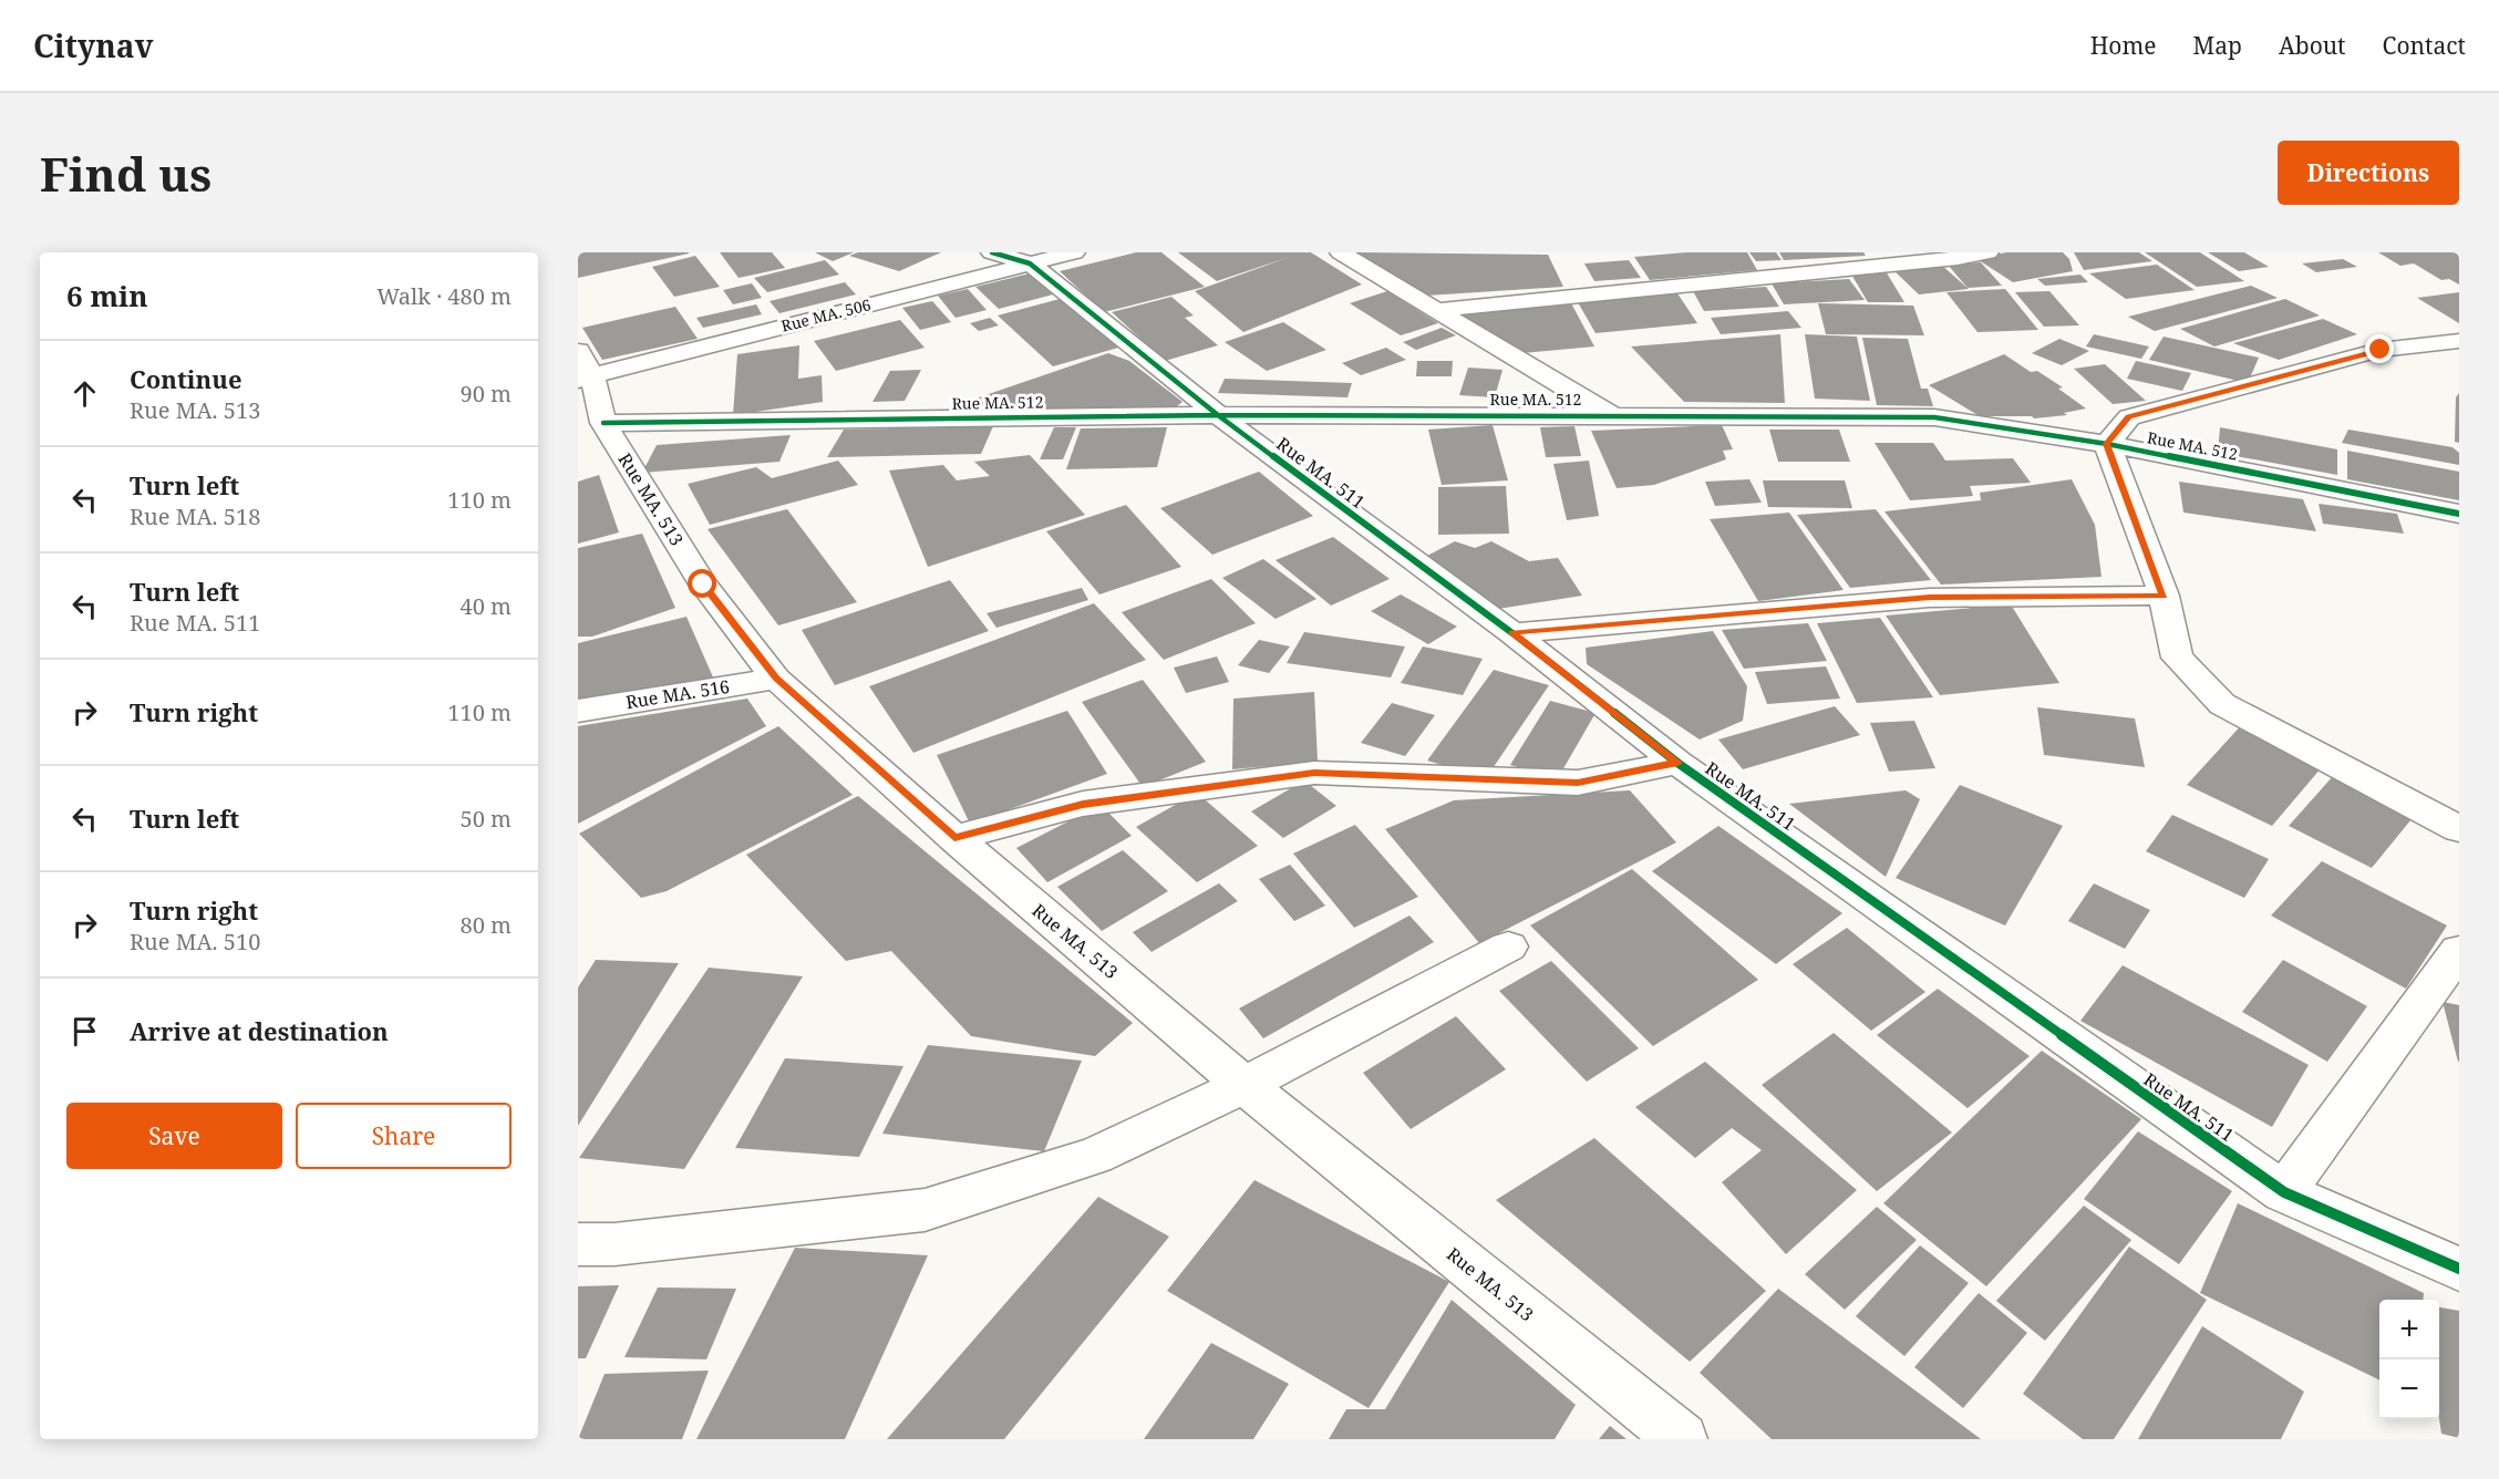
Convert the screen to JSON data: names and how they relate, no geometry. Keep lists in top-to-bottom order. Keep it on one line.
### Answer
{"streets":{"street":["Rue MA. 506","Rue MA. 512","Rue MA. 511","Rue MA. 513","Rue MA. 516"]},"crossings":[["Rue MA. 506","Rue MA. 511"],["Rue MA. 506","Rue MA. 513"],["Rue MA. 512","Rue MA. 511"],["Rue MA. 512","Rue MA. 513"],["Rue MA. 513","Rue MA. 516"]],"page":{"header":"Citynav","nav":["Home","Map","About","Contact"],"buttons":["Directions",["Save","Share"]],"title":"Find us","heading":["6 min","Walk · 480 m"],"list":[["Continue","Rue MA. 513","90 m"],["Turn left","Rue MA. 518","110 m"],["Turn left","Rue MA. 511","40 m"],["Turn right","110 m"],["Turn left","50 m"],["Turn right","Rue MA. 510","80 m"],"Arrive at destination"],"map_buttons":["+","−"]}}
